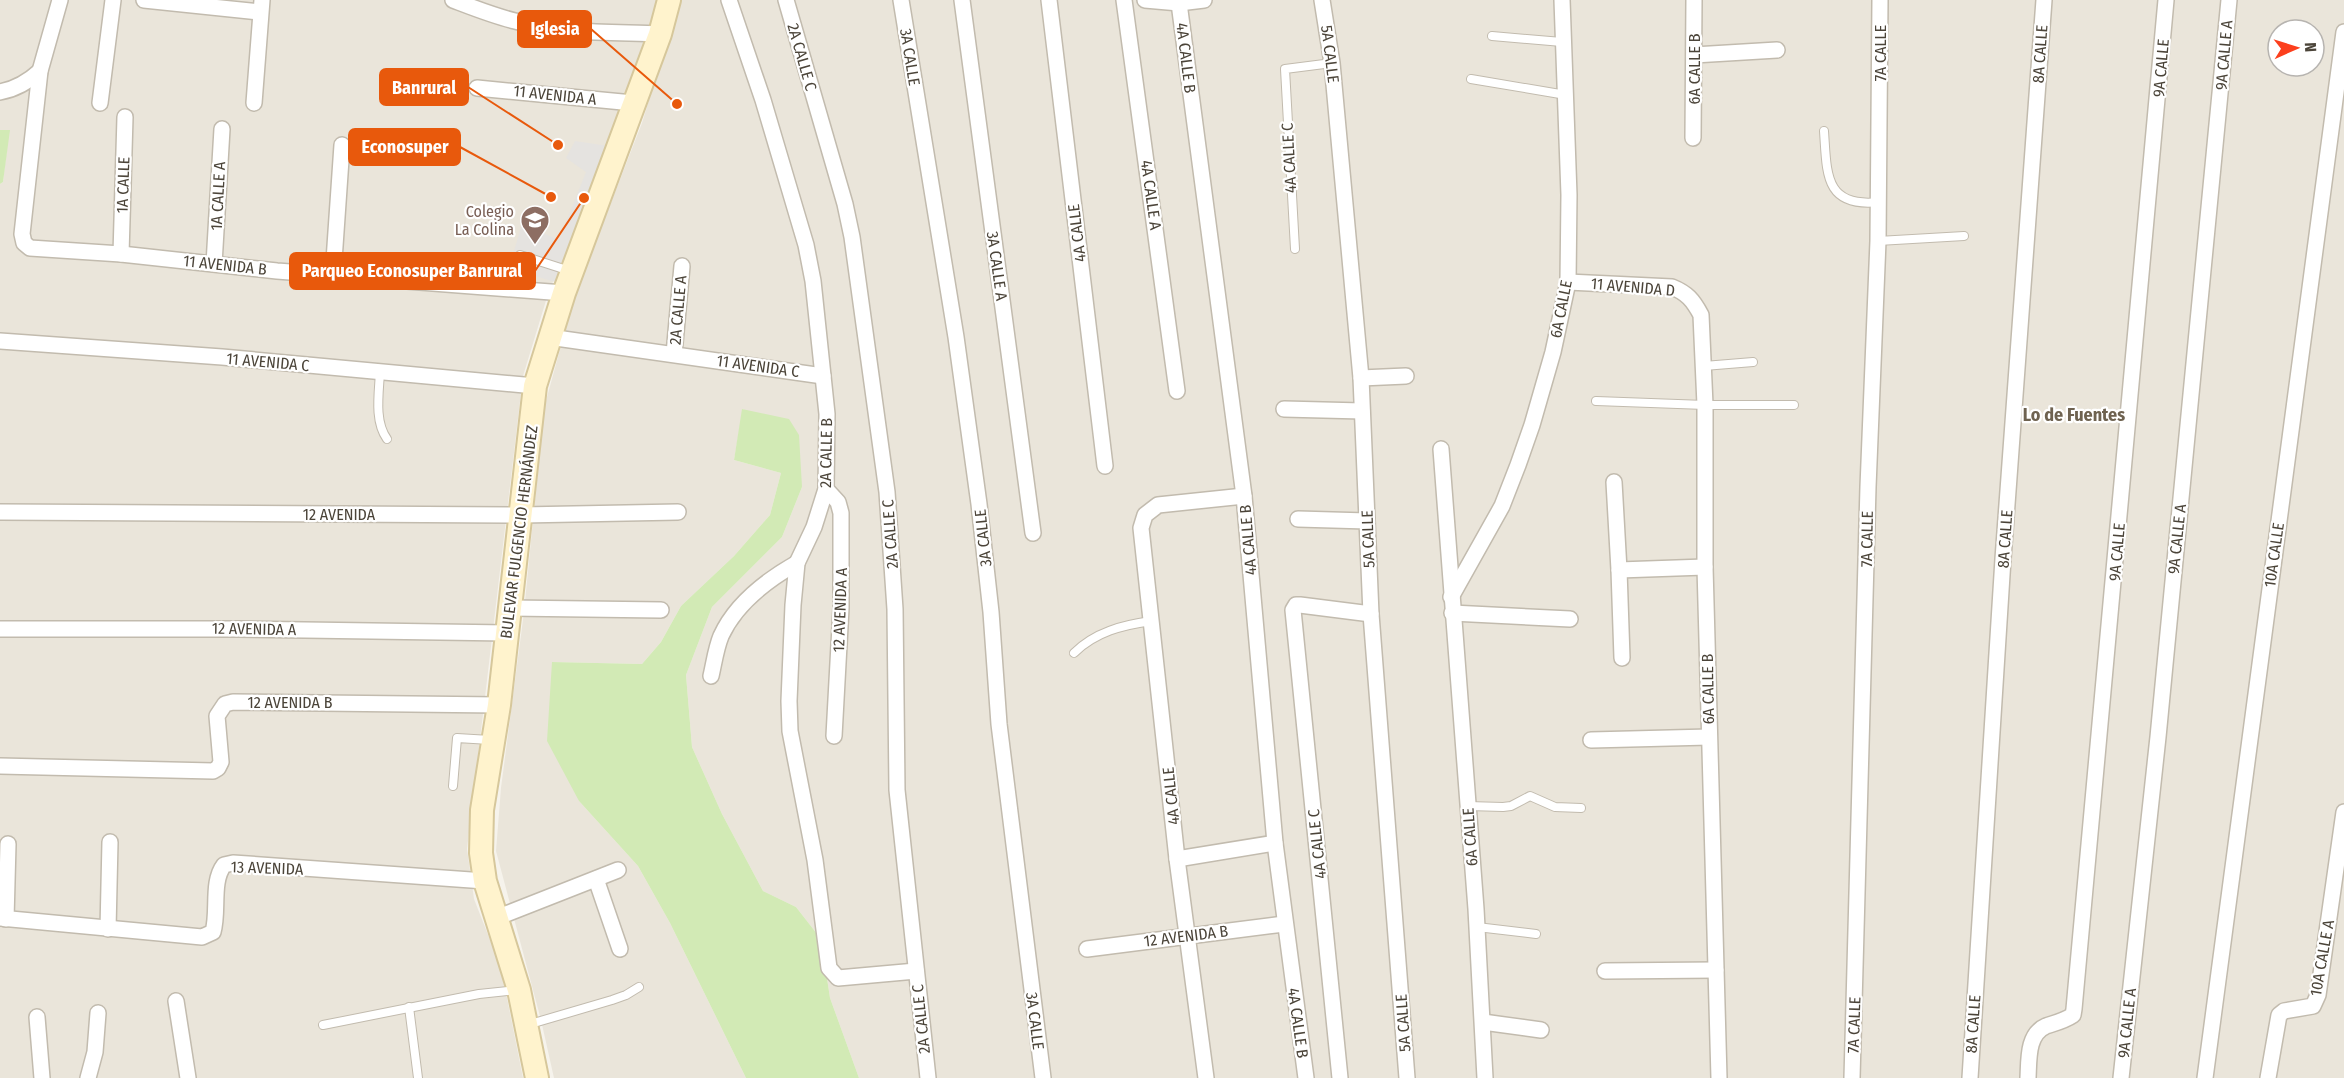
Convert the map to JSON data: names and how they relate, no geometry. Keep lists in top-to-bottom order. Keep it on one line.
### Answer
{"streets":{"street":["7A CALLE","5A CALLE","8A CALLE","9A CALLE A","2A CALLE C","3A CALLE","4A CALLE B","9A CALLE","6A CALLE B","11 AVENIDA A","4A CALLE C","1A CALLE","4A CALLE A","1A CALLE A","4A CALLE","11 AVENIDA B","3A CALLE A","11 AVENIDA D","6A CALLE","2A CALLE A","11 AVENIDA C","2A CALLE B","12 AVENIDA","BULEVAR FULGENCIO HERNÁNDEZ","10A CALLE","12 AVENIDA A","12 AVENIDA B","13 AVENIDA","10A CALLE A"]},"crossings":[["5A CALLE","4A CALLE C"],["2A CALLE C","2A CALLE B"],["4A CALLE B","4A CALLE"],["4A CALLE B","12 AVENIDA B"],["6A CALLE B","11 AVENIDA D"],["11 AVENIDA A","BULEVAR FULGENCIO HERNÁNDEZ"],["1A CALLE","11 AVENIDA B"],["1A CALLE A","11 AVENIDA B"],["4A CALLE","12 AVENIDA B"],["11 AVENIDA B","BULEVAR FULGENCIO HERNÁNDEZ"],["11 AVENIDA D","6A CALLE"],["2A CALLE A","11 AVENIDA C"],["11 AVENIDA C","2A CALLE B"],["11 AVENIDA C","BULEVAR FULGENCIO HERNÁNDEZ"],["2A CALLE B","12 AVENIDA A"],["12 AVENIDA","BULEVAR FULGENCIO HERNÁNDEZ"],["BULEVAR FULGENCIO HERNÁNDEZ","12 AVENIDA A"],["BULEVAR FULGENCIO HERNÁNDEZ","12 AVENIDA B"],["BULEVAR FULGENCIO HERNÁNDEZ","13 AVENIDA"]],"districts":["Lo de Fuentes"],"places":{"other":["Iglesia","Banrural","Econosuper","Parqueo Econosuper Banrural"],"school or university":["Colegio La Colina"]},"north":"right"}
